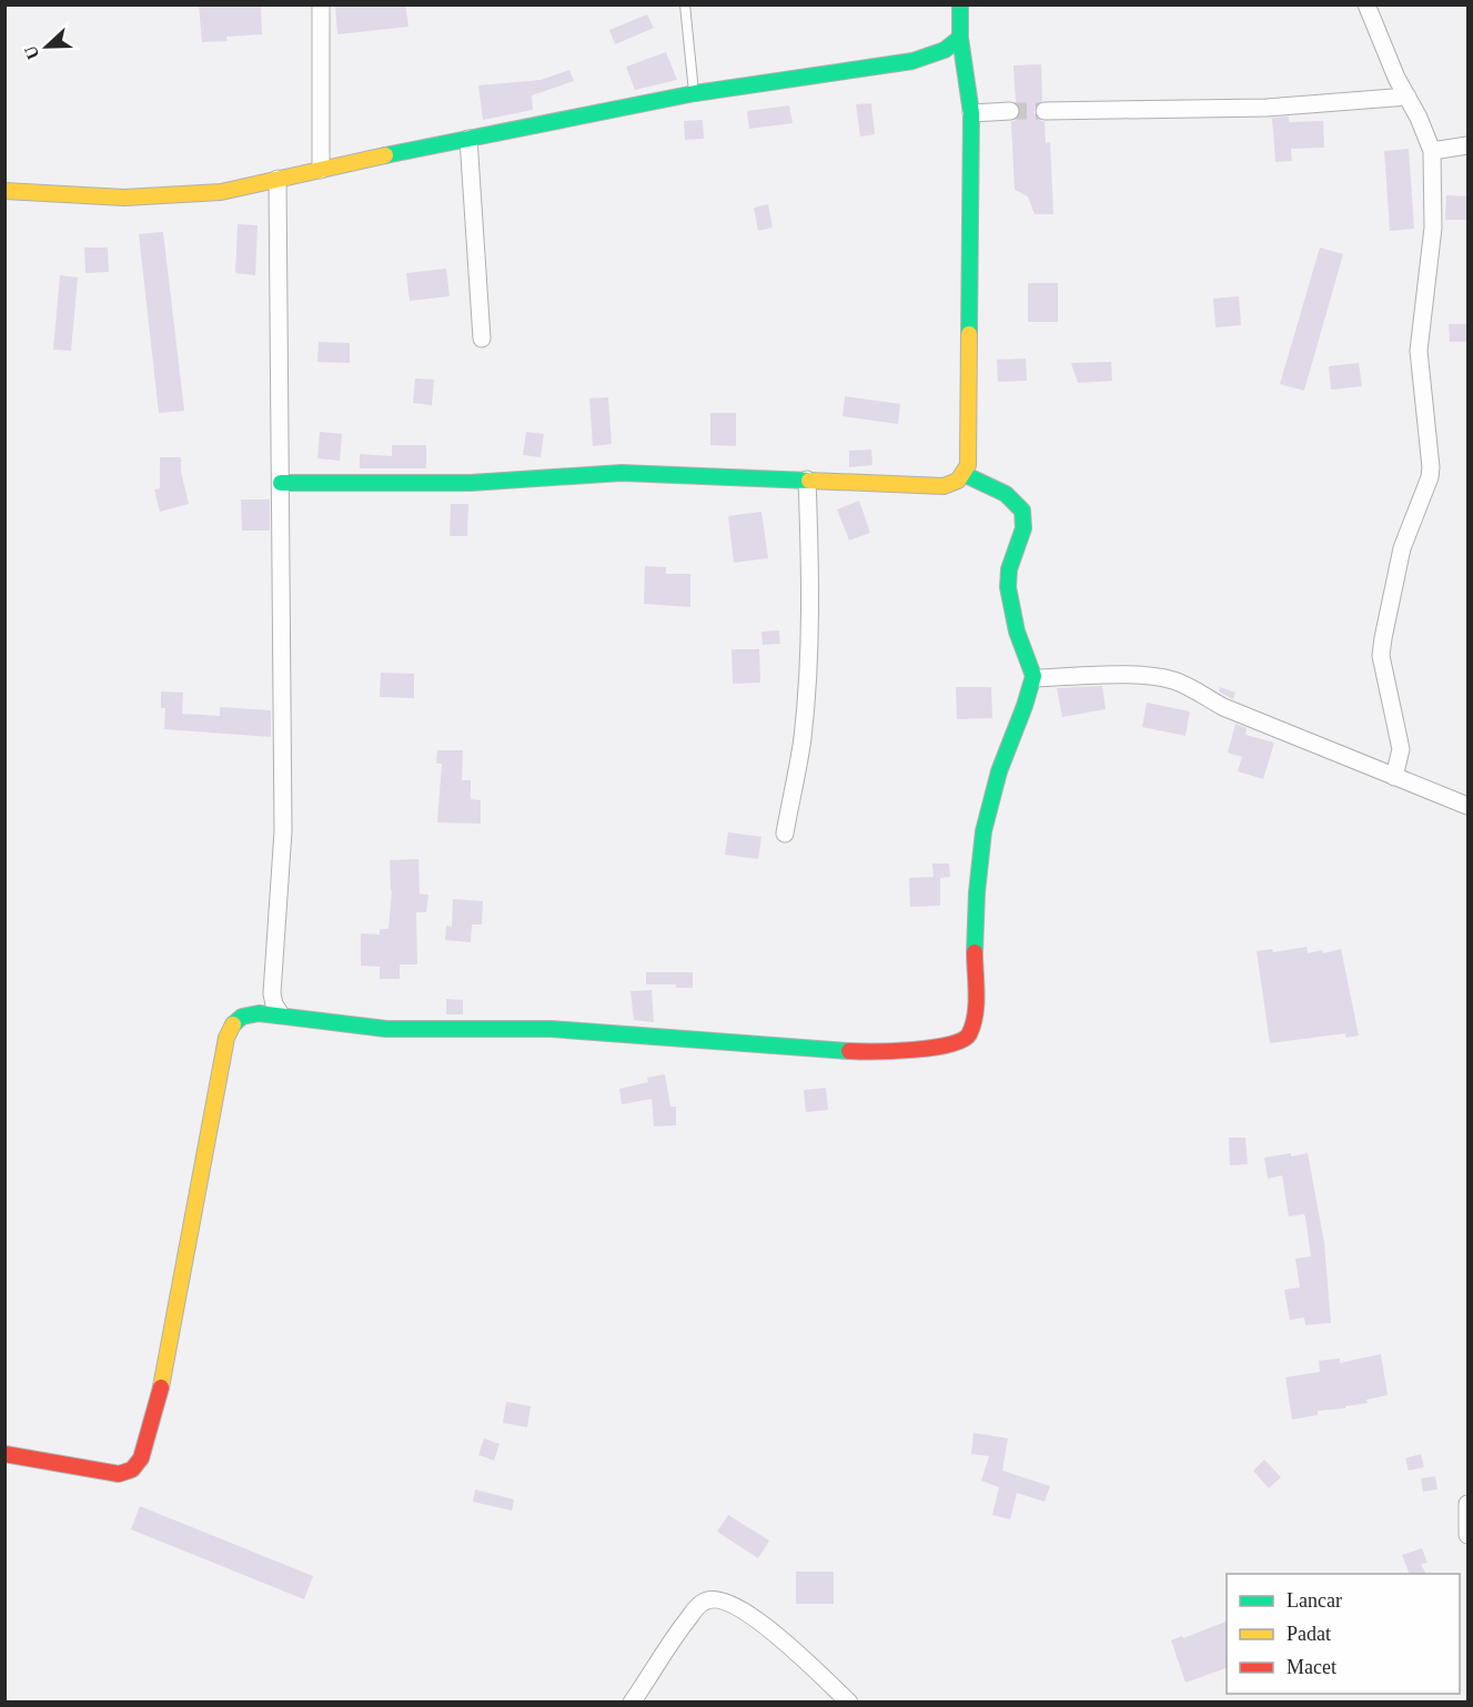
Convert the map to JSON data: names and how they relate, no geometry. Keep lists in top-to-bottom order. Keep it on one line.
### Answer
{"legend":["Lancar","Padat","Macet"],"north":"left"}
